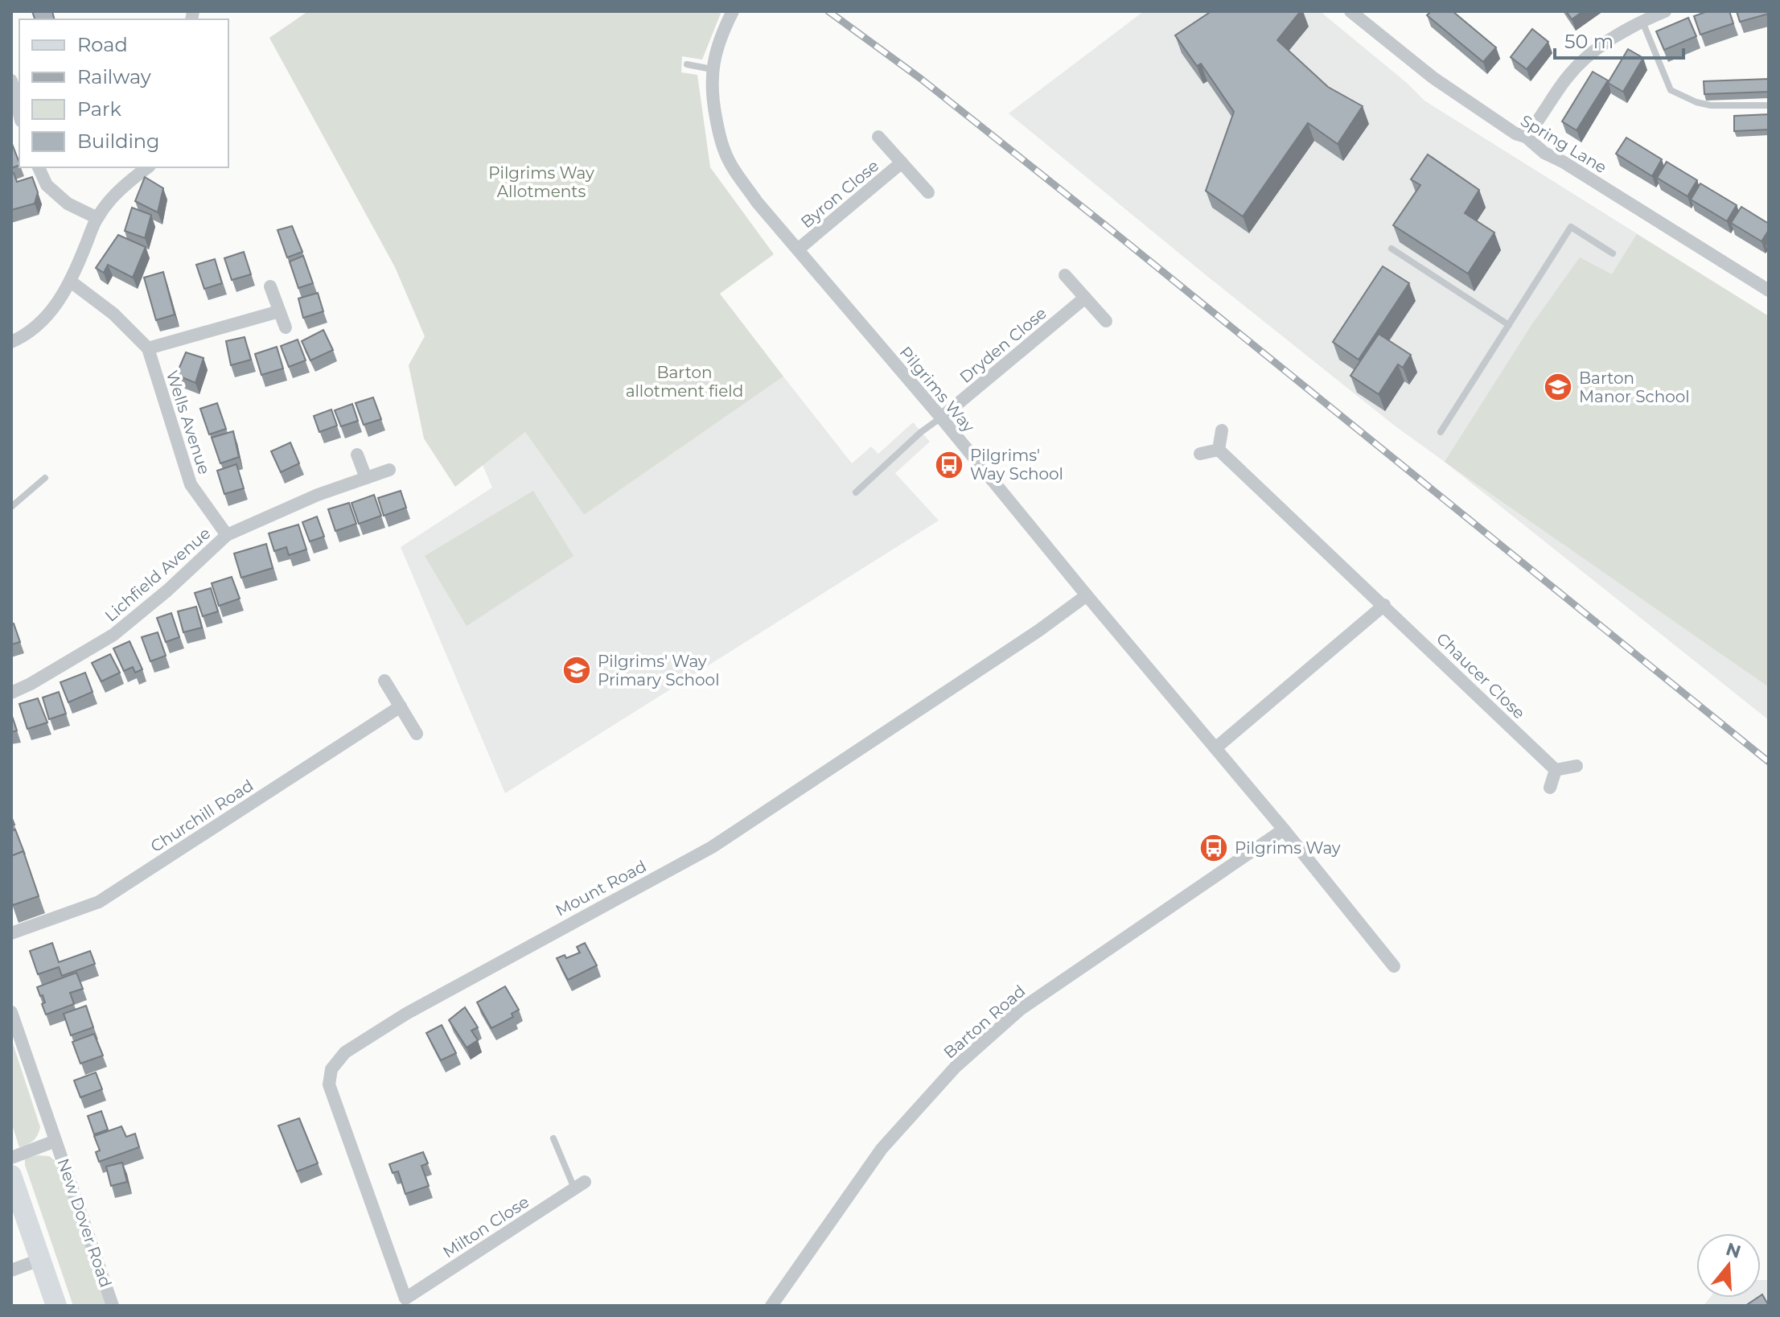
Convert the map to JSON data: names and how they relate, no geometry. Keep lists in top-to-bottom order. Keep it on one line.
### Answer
{"streets":{"street":["Spring Lane","Byron Close","Dryden Close","Pilgrims Way","Wells Avenue","Lichfield Avenue","Chaucer Close","Churchill Road","Mount Road","Barton Road","New Dover Road","Milton Close"]},"crossings":[["Byron Close","Pilgrims Way"],["Dryden Close","Pilgrims Way"],["Pilgrims Way","Mount Road"],["Pilgrims Way","Barton Road"],["Wells Avenue","Lichfield Avenue"],["Mount Road","Milton Close"]],"parks":["Pilgrims Way Allotments","Barton allotment field"],"places":{"school or university":["Barton Manor School","Pilgrims' Way Primary School"],"bus stop":["Pilgrims' Way School","Pilgrims Way"]},"legend":["Road","Railway","Park","Building"],"scale_bar":"50 m","north":"top"}
